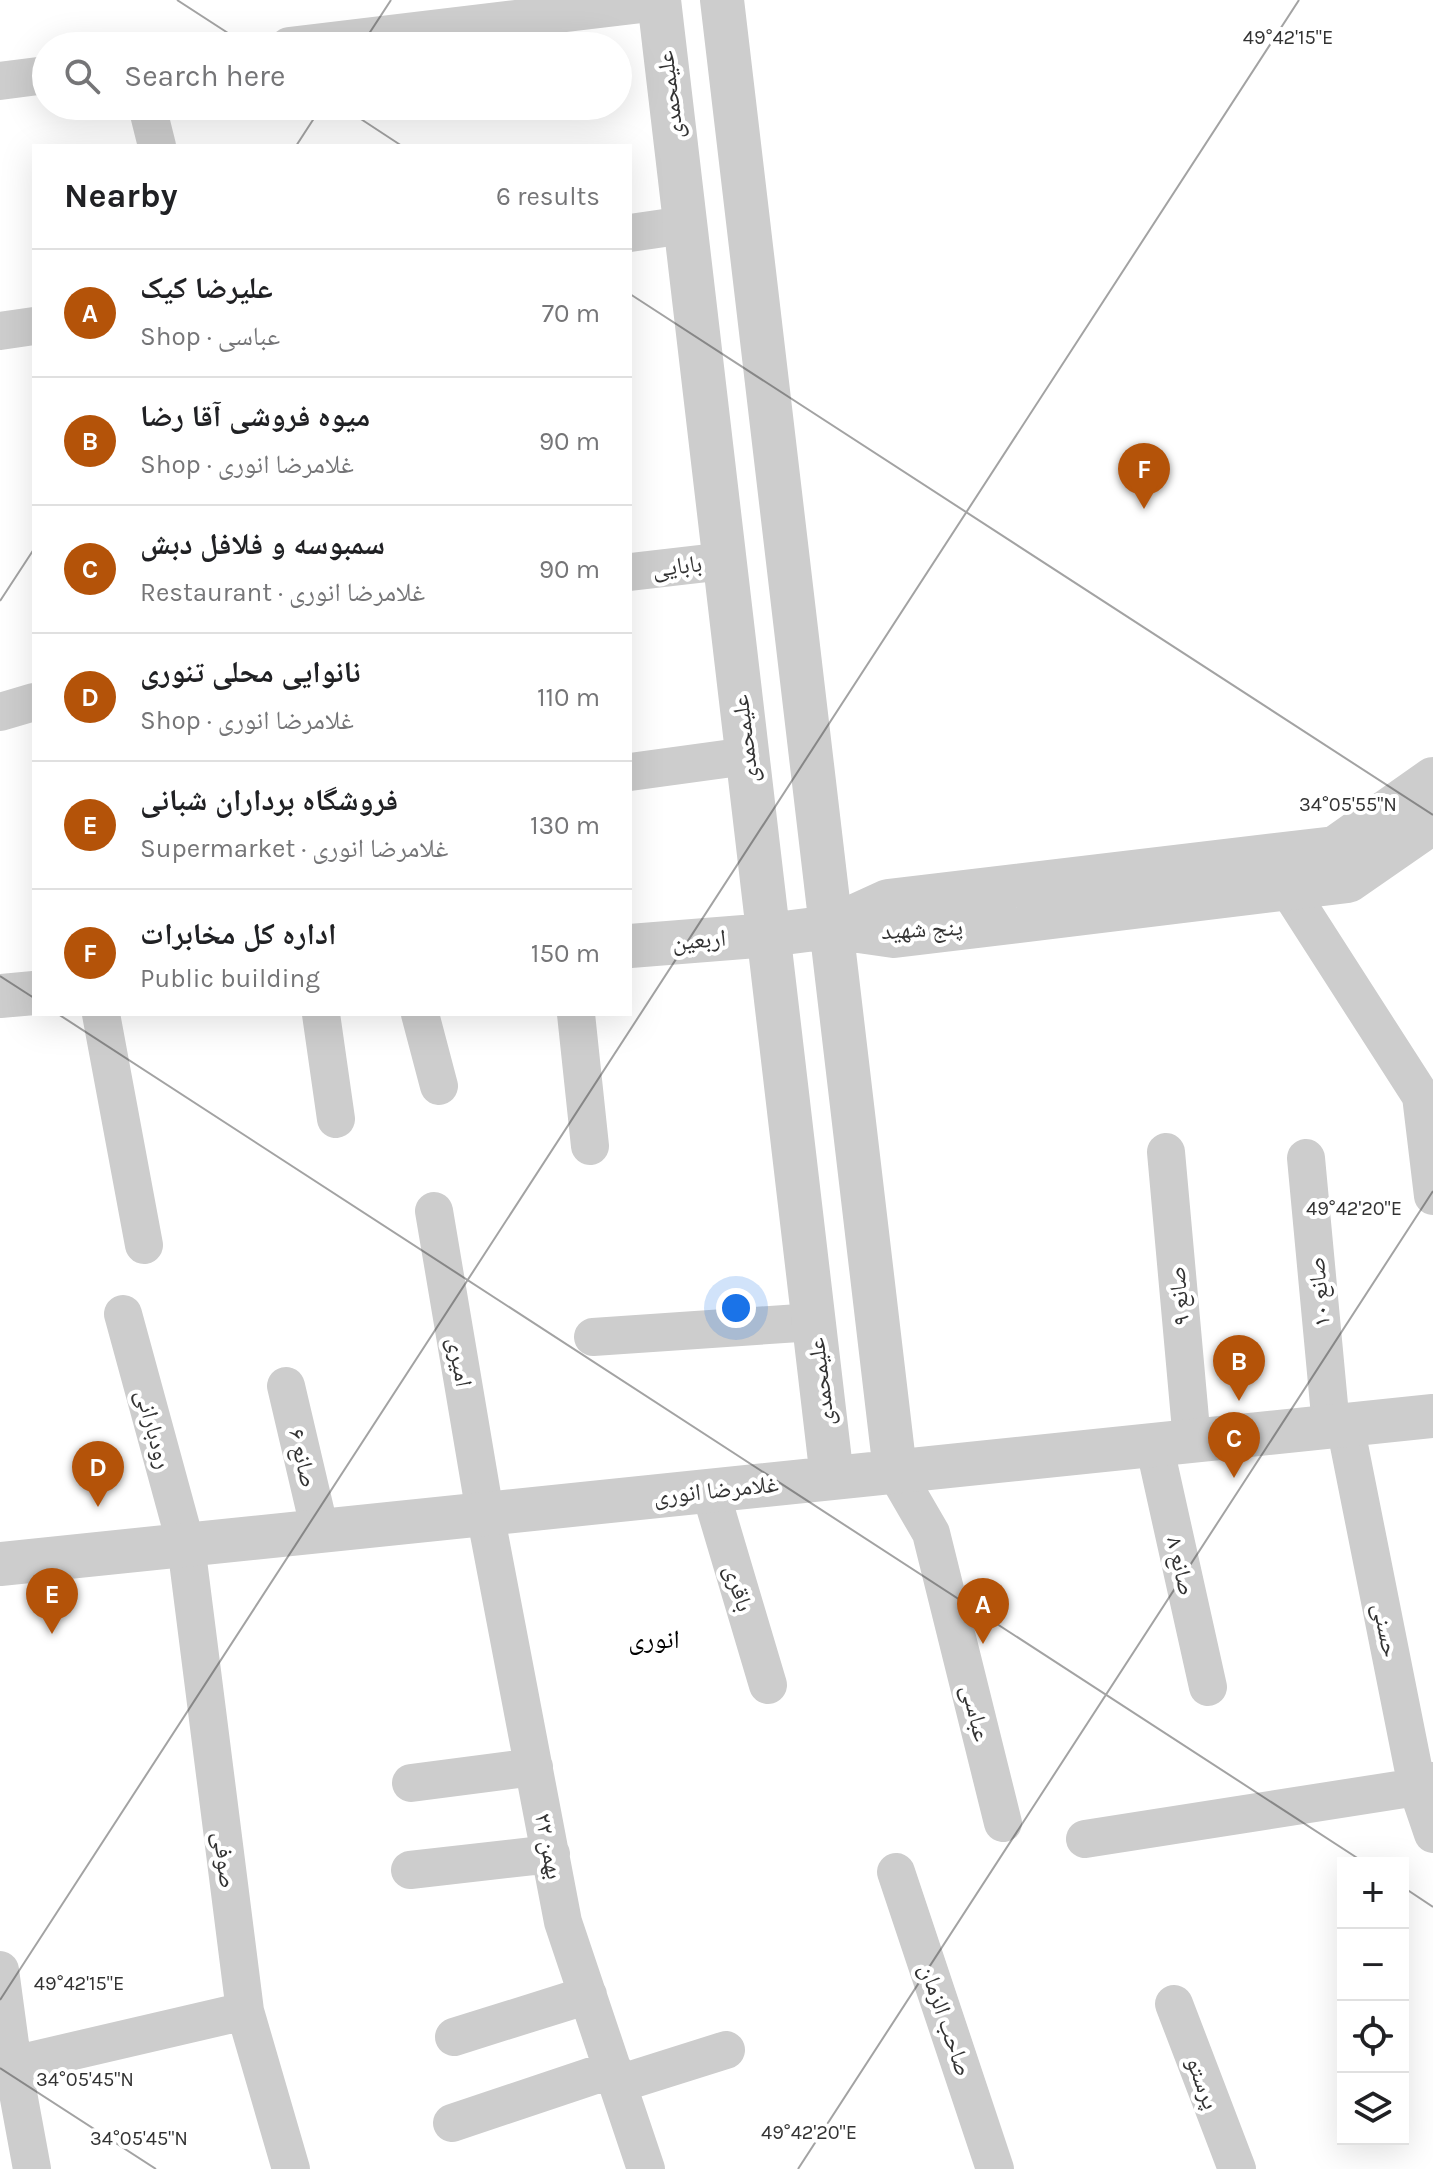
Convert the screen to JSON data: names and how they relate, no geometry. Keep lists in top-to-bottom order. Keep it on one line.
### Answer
{"streets":{"street":["علیمحمدی","بابایی","پنج شهید","اربعین","صانع ۱۰","صانع ۹","امیری","رودبارانی","صانع ۶","غلامرضا انوری","صانع ۸","باقری","حسنی","عباسی","۲۲ بهمن","صوفی","صاحب الزمان","پرستو"]},"crossings":[["علیمحمدی","بابایی"],["علیمحمدی","پنج شهید"],["علیمحمدی","اربعین"],["علیمحمدی","غلامرضا انوری"],["پنج شهید","اربعین"],["صانع ۱۰","غلامرضا انوری"],["صانع ۱۰","حسنی"],["صانع ۹","غلامرضا انوری"],["صانع ۹","صانع ۸"],["امیری","غلامرضا انوری"],["امیری","۲۲ بهمن"],["رودبارانی","غلامرضا انوری"],["رودبارانی","صوفی"],["صانع ۶","غلامرضا انوری"],["غلامرضا انوری","صانع ۸"],["غلامرضا انوری","باقری"],["غلامرضا انوری","حسنی"],["غلامرضا انوری","عباسی"],["غلامرضا انوری","۲۲ بهمن"],["غلامرضا انوری","صوفی"]],"districts":["انوری"],"page":{"search":"Search here","heading":["Nearby","6 results"],"list":[{"mark":"A","name":"علیرضا کیک","note":"Shop · عباسی","value":"70 m"},{"mark":"B","name":"میوه فروشی آقا رضا","note":"Shop · غلامرضا انوری","value":"90 m"},{"mark":"C","name":"سمبوسه و فلافل دبش","note":"Restaurant · غلامرضا انوری","value":"90 m"},{"mark":"D","name":"نانوایی محلی تنوری","note":"Shop · غلامرضا انوری","value":"110 m"},{"mark":"E","name":"فروشگاه برداران شبانی","note":"Supermarket · غلامرضا انوری","value":"130 m"},{"mark":"F","name":"اداره کل مخابرات","note":"Public building","value":"150 m"}],"pins":["F","B","C","D","E","A"],"map_buttons":["+","−"]},"coordinates":["49°42'15\"E","34°05'55\"N","49°42'20\"E","34°05'45\"N"]}
